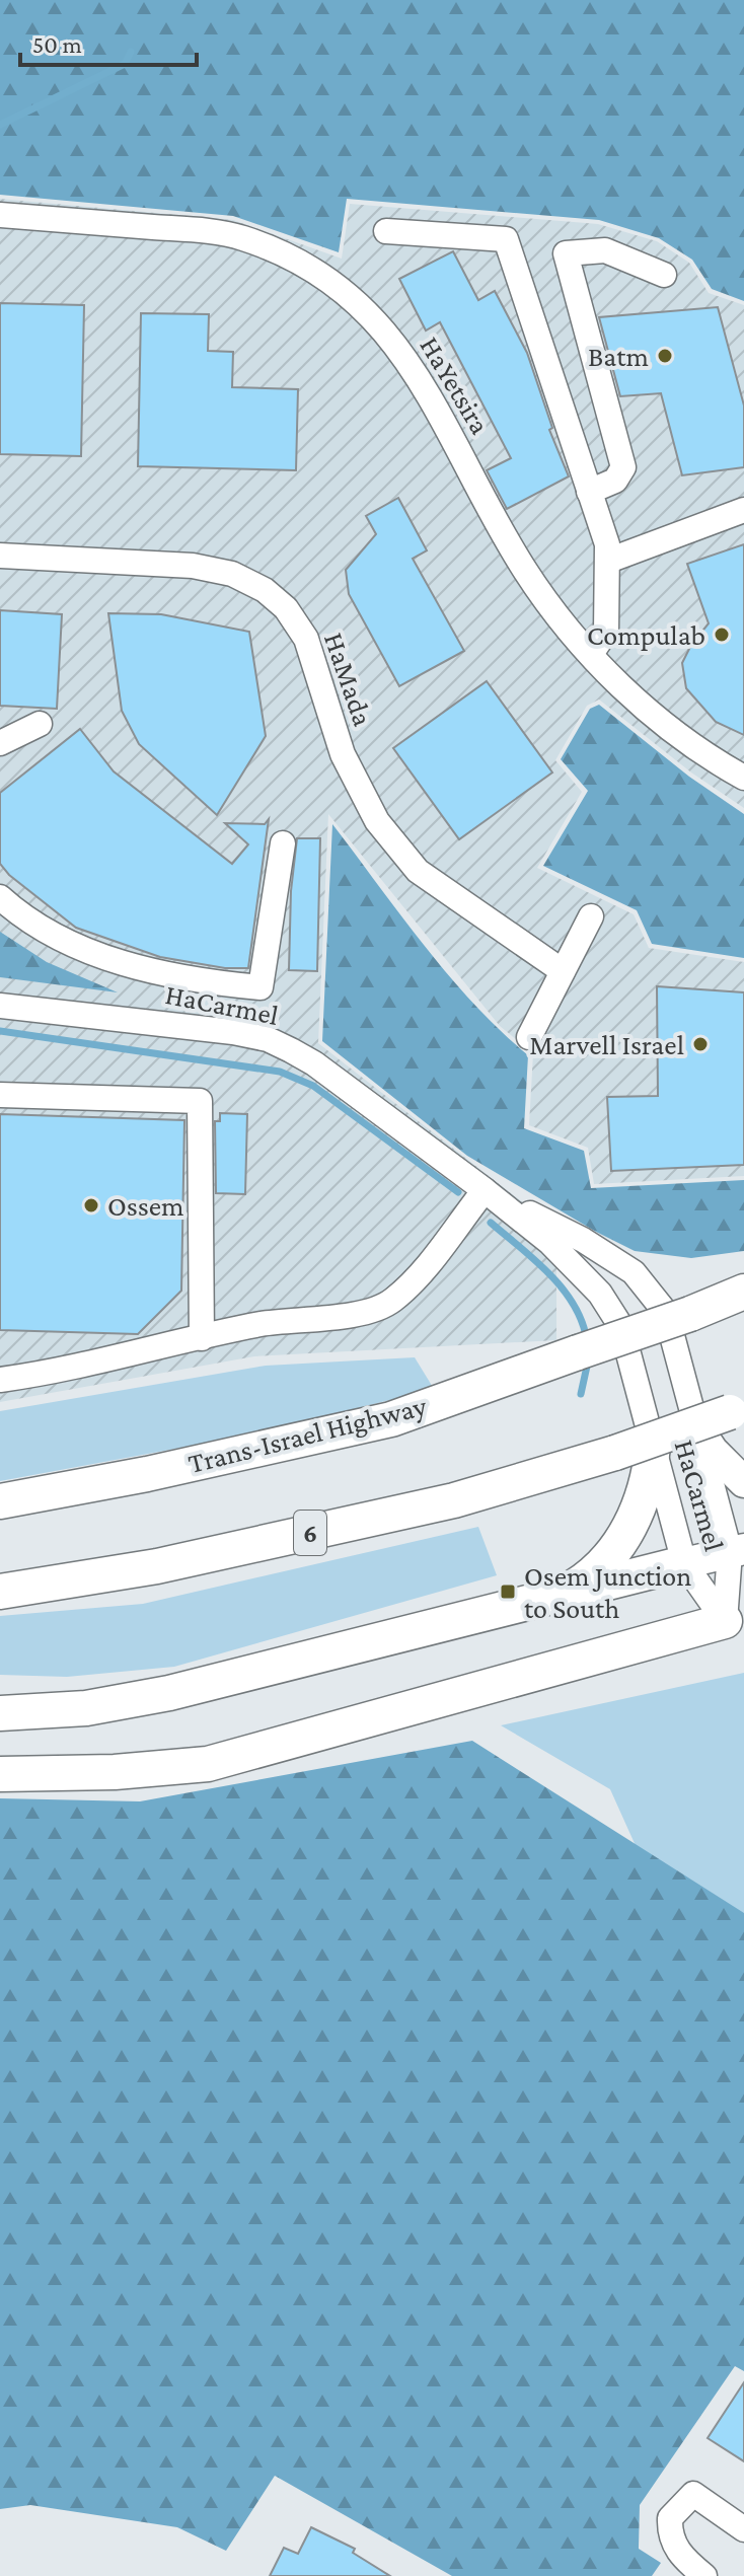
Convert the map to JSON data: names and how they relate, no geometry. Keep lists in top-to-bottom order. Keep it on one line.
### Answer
{"streets":{"highway":["Trans-Israel Highway","6"],"street":["HaYetsira","HaMada","HaCarmel"]},"places":{"other":["Batm","Compulab","Marvell Israel","Ossem"],"transit":["Osem Junction to South"]},"scale_bar":"50 m"}
